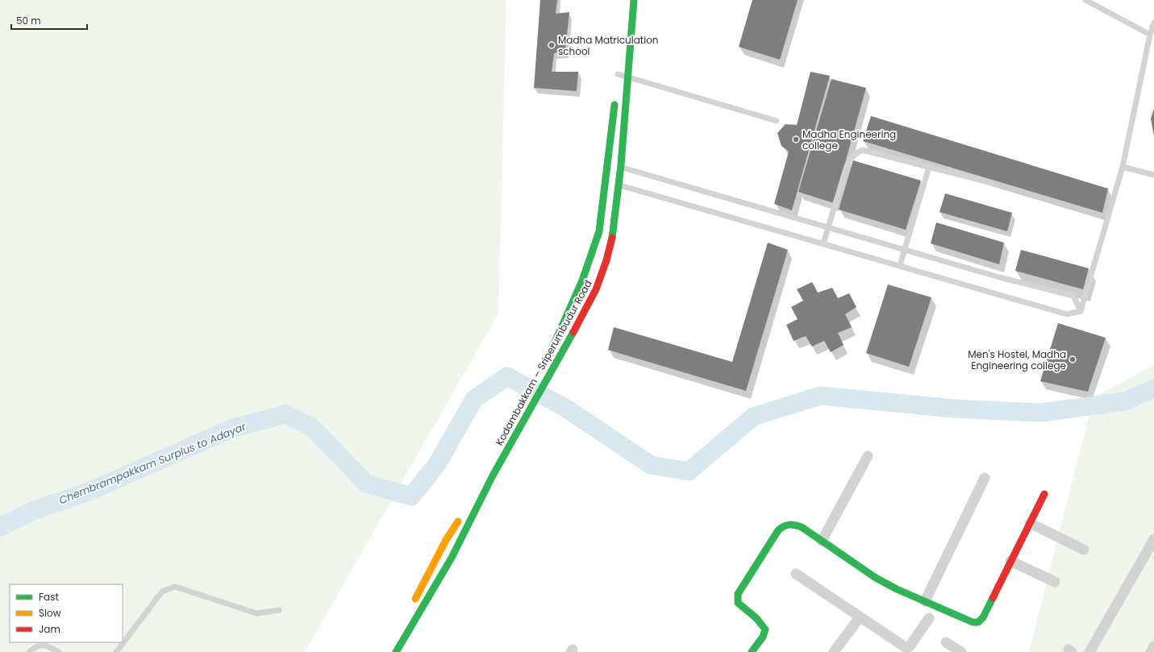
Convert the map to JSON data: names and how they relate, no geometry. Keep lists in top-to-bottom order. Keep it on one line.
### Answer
{"streets":{"main road":["Kodambakkam – Sriperumbudur Road"]},"water":["Chembrampakkam Surplus to Adayar"],"places":["Madha Matriculation school","Madha Engineering college","Men's Hostel, Madha Engineering college"],"legend":["Fast","Slow","Jam"],"scale_bar":"50 m"}
